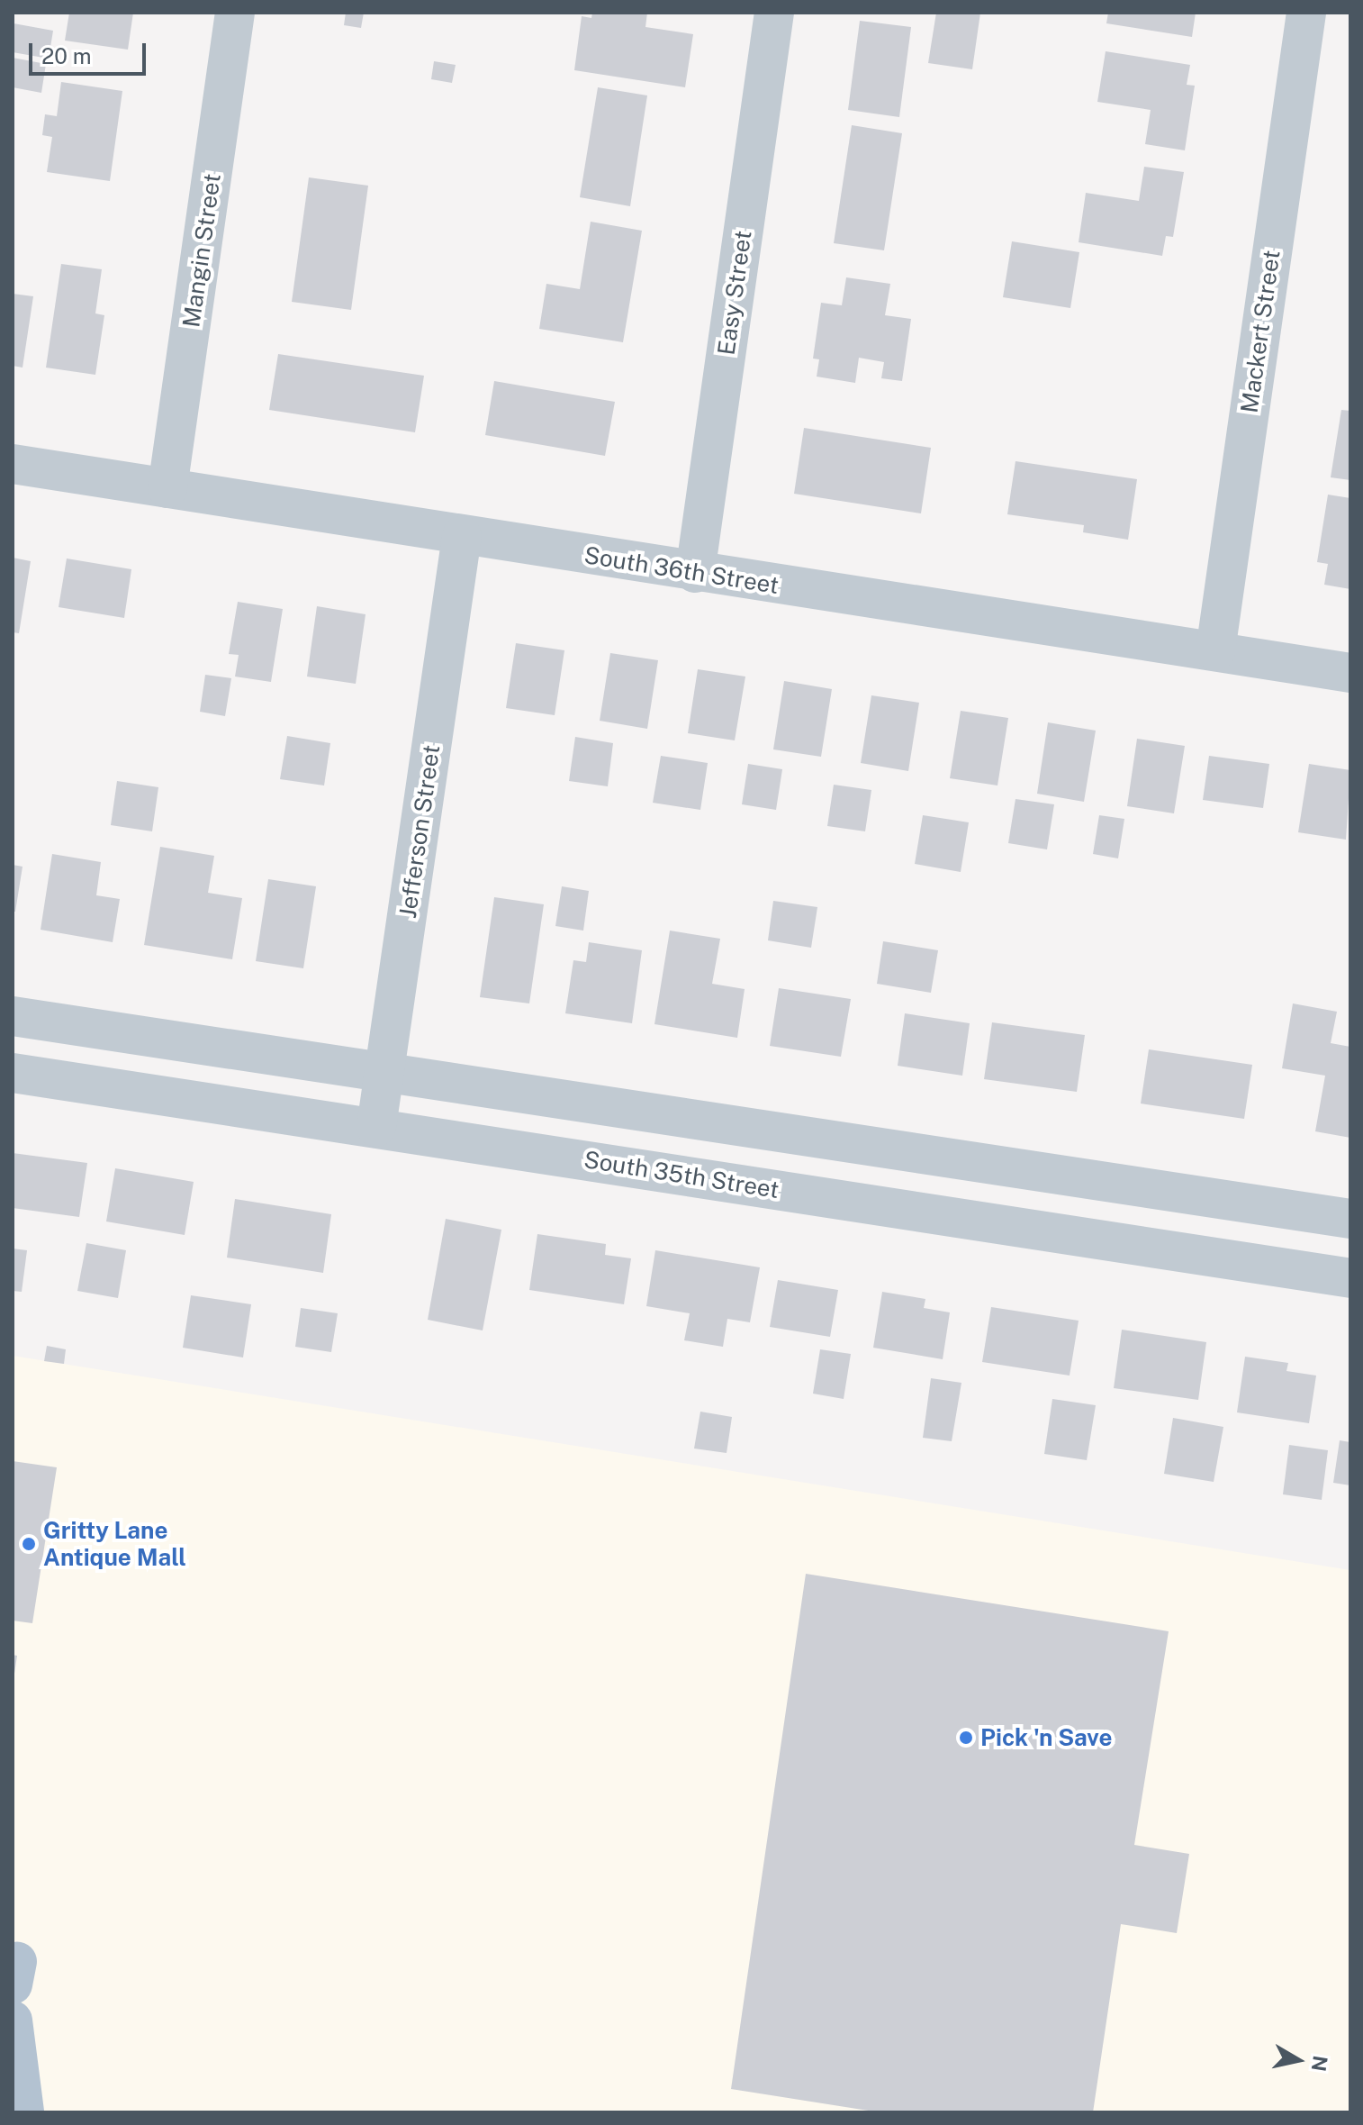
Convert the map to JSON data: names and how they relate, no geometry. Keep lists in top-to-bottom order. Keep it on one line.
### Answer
{"streets":{"street":["Mangin Street","Easy Street","Mackert Street","South 36th Street","Jefferson Street","South 35th Street"]},"crossings":[["Mangin Street","South 36th Street"],["Easy Street","South 36th Street"],["Mackert Street","South 36th Street"],["South 36th Street","Jefferson Street"],["Jefferson Street","South 35th Street"]],"places":["Gritty Lane Antique Mall","Pick 'n Save"],"scale_bar":"20 m","north":"right"}
